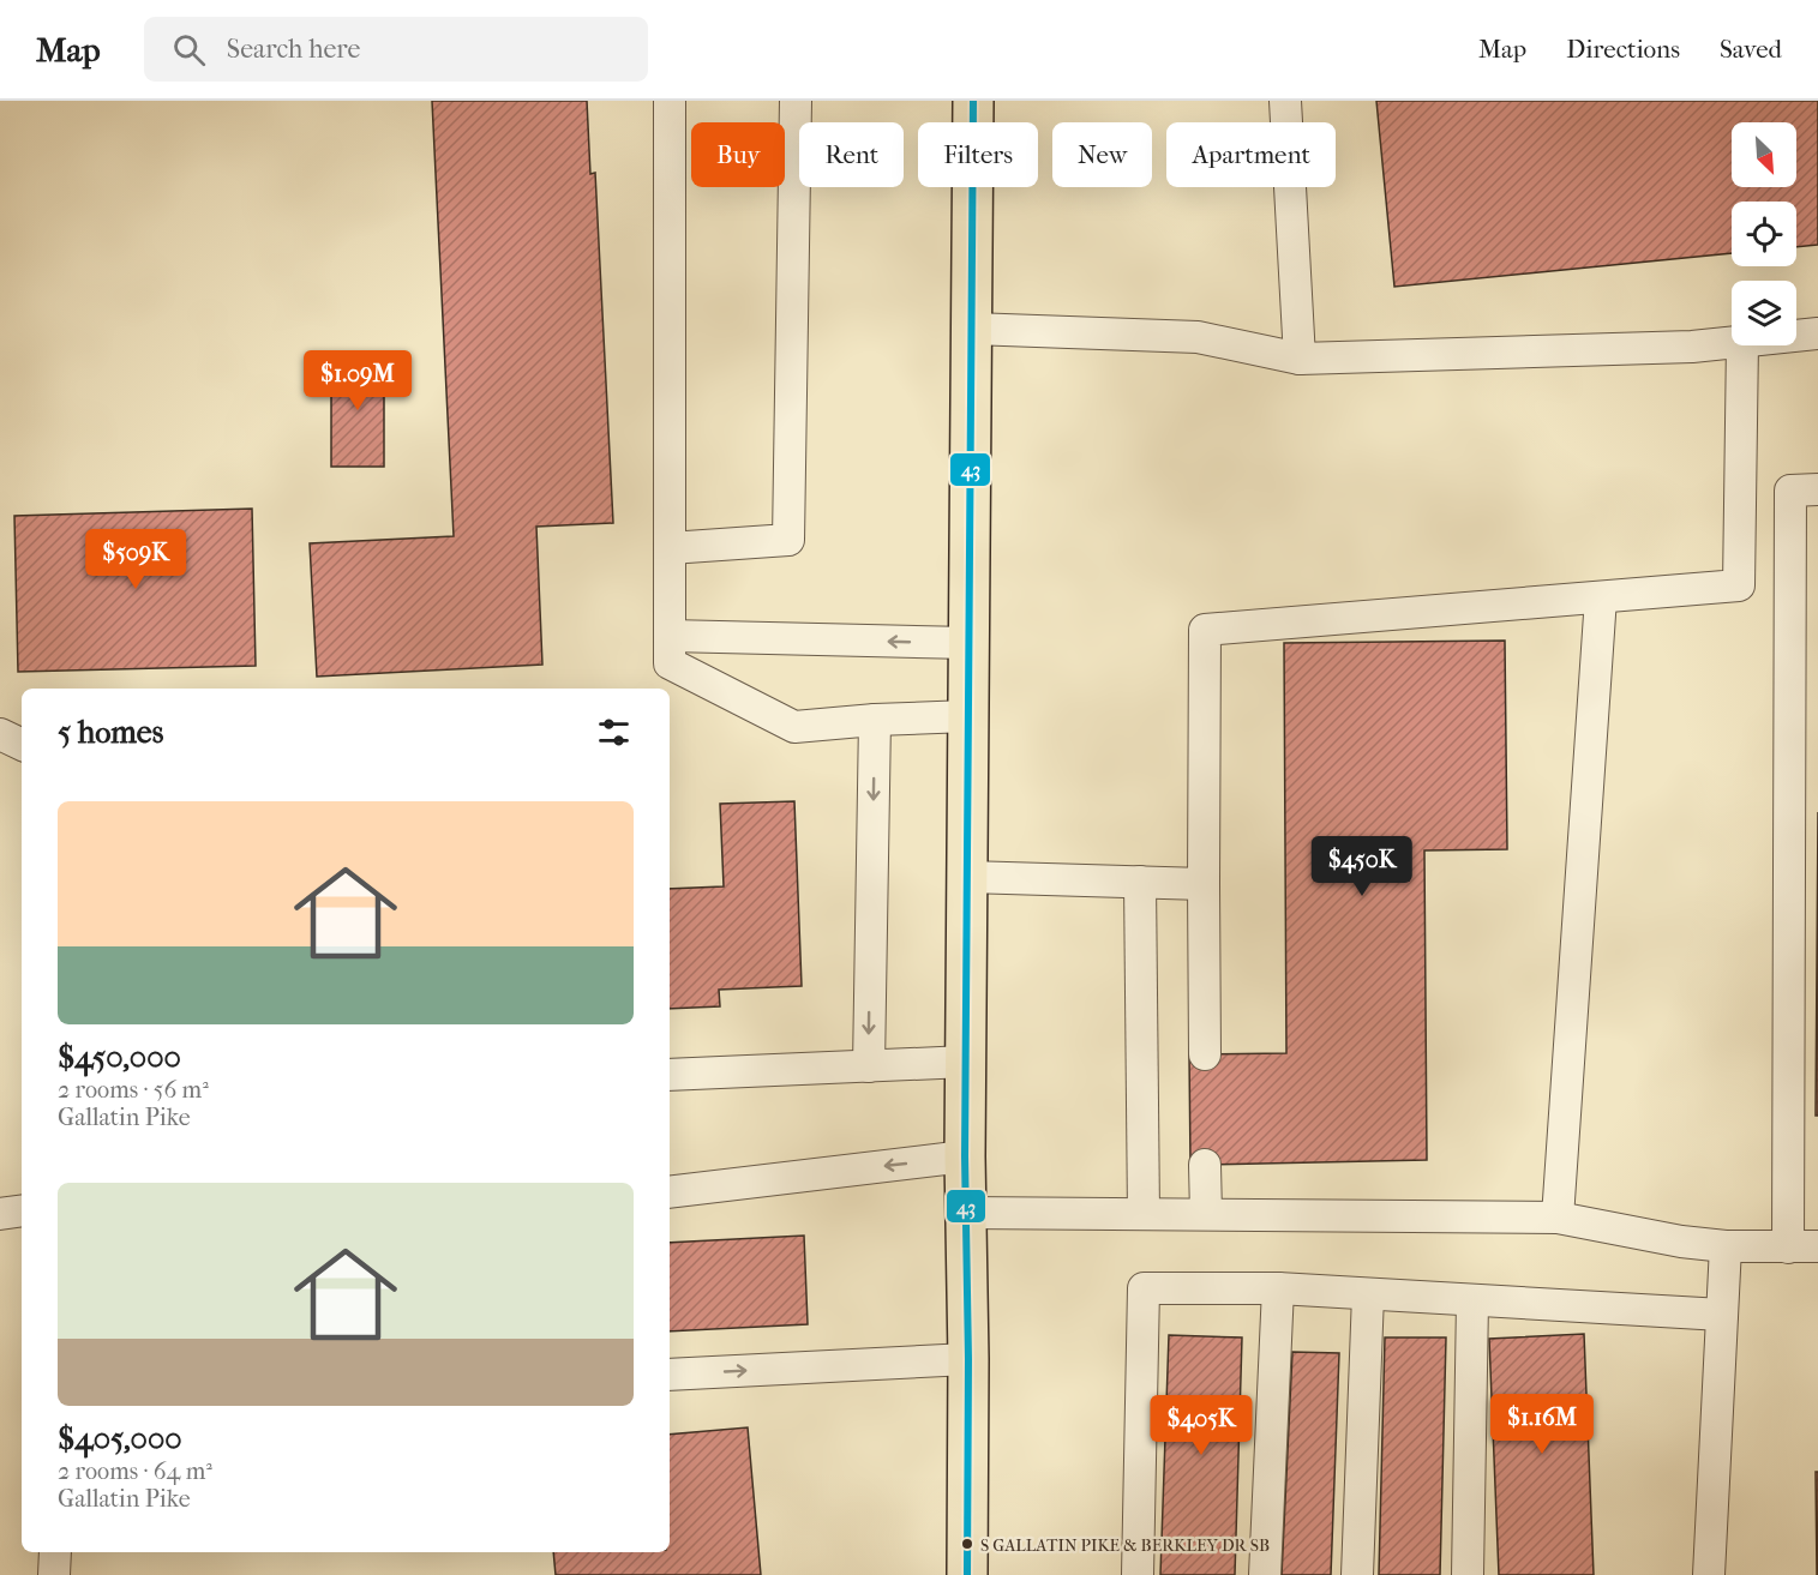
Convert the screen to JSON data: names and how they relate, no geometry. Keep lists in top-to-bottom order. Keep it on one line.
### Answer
{"places":["S GALLATIN PIKE & BERKLEY DR SB"],"lines":["transit line 43"],"north":"bottom right","page":{"header":"Map","search":"Search here","nav":["Map","Directions","Saved"],"chip":["Buy","Rent","Filters","New","Apartment"],"price":["$1.09M","$509K","$450K","$1.16M","$405K"],"heading":"5 homes","list":[{"name":"$450,000","note":"2 rooms · 56 m² · Gallatin Pike"},{"name":"$405,000","note":"2 rooms · 64 m² · Gallatin Pike"}]}}
